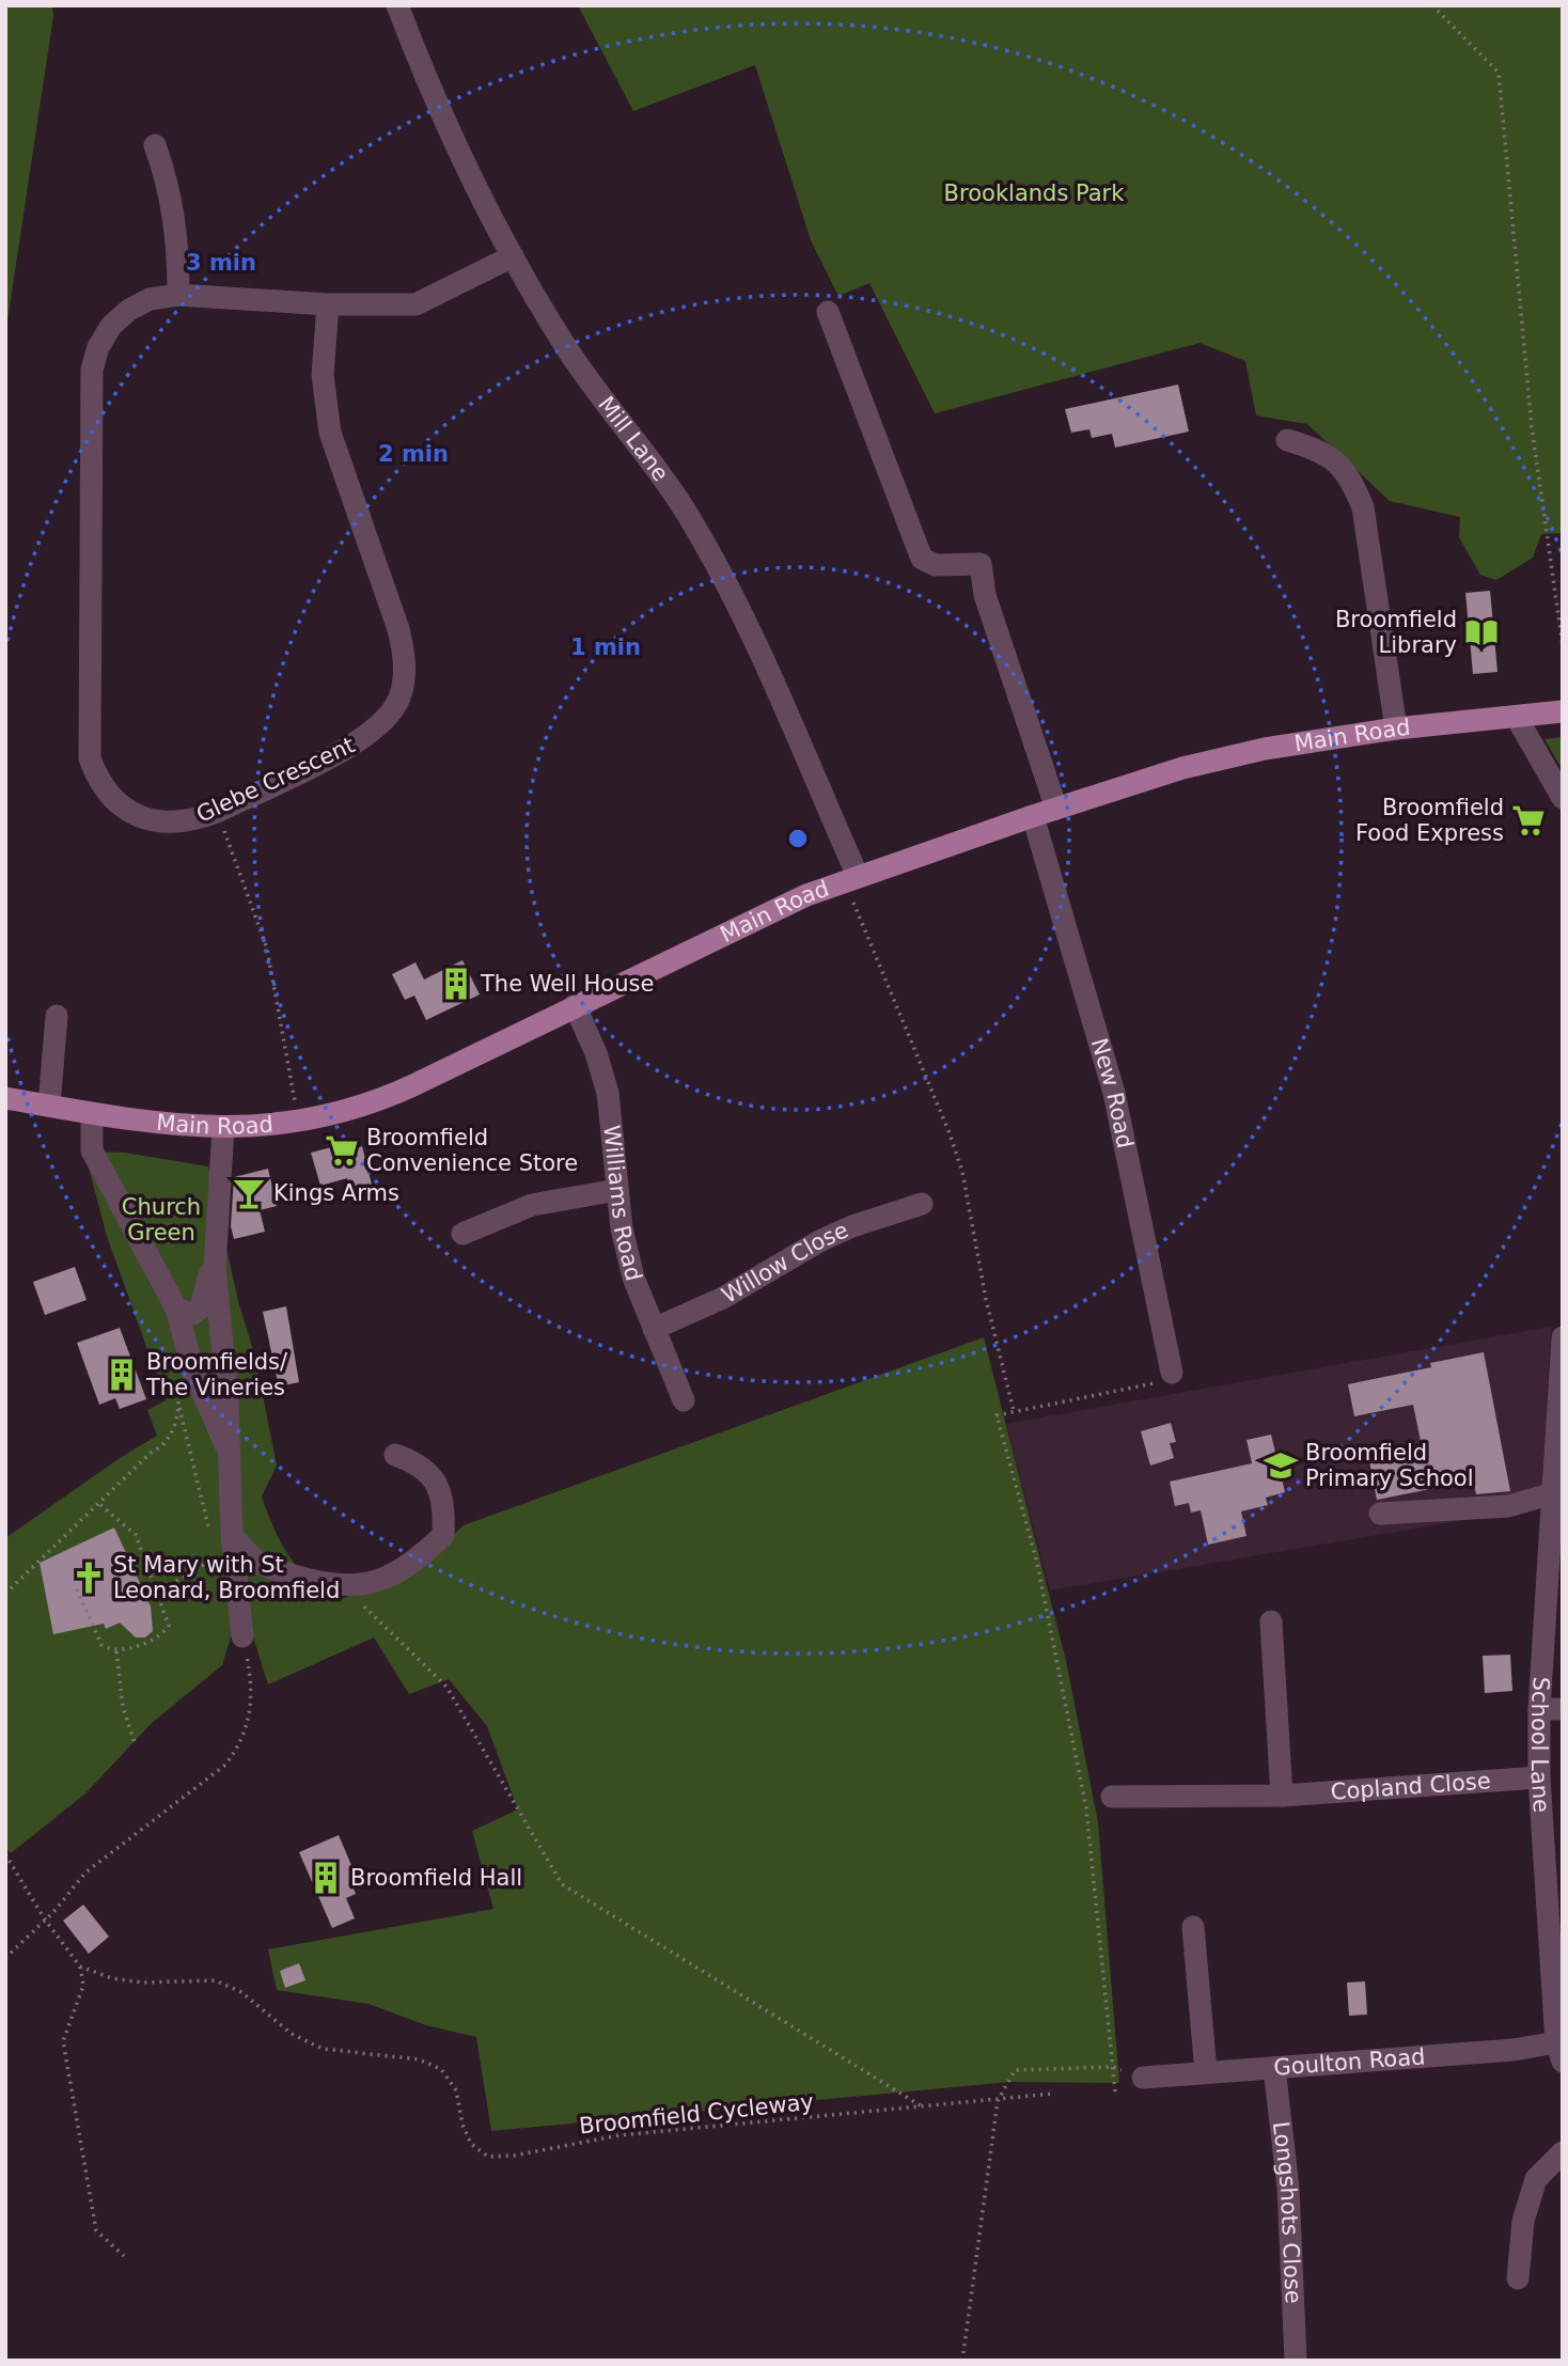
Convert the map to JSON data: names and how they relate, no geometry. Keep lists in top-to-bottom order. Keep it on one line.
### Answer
{"streets":{"main road":["Main Road"],"street":["Mill Lane","Glebe Crescent","New Road","Williams Road","Willow Close","School Lane","Copland Close","Goulton Road","Longshots Close"],"path":["Broomfield Cycleway"]},"crossings":[["Mill Lane","Main Road"],["Mill Lane","Glebe Crescent"],["Main Road","New Road"],["Main Road","Williams Road"],["Williams Road","Willow Close"],["School Lane","Copland Close"],["School Lane","Goulton Road"],["Goulton Road","Longshots Close"]],"parks":["Brooklands Park","Church Green"],"places":{"library":["Broomfield Library"],"supermarket":["Broomfield Food Express","Broomfield Convenience Store"],"building":["The Well House","Broomfields/ The Vineries","Broomfield Hall"],"bar":["Kings Arms"],"school or university":["Broomfield Primary School"],"church":["St Mary with St Leonard, Broomfield"]},"rings":["3 min","2 min","1 min"]}
